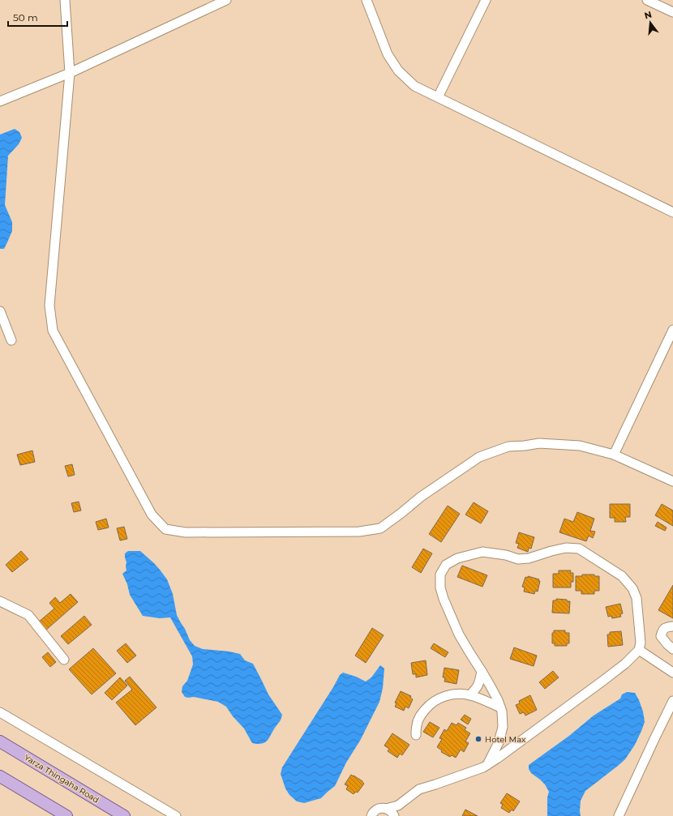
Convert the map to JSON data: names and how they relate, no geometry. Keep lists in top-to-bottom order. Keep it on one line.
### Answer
{"streets":{"main road":["Yarza Thingaha Road"]},"places":["Hotel Max"],"scale_bar":"50 m","north":"top"}
